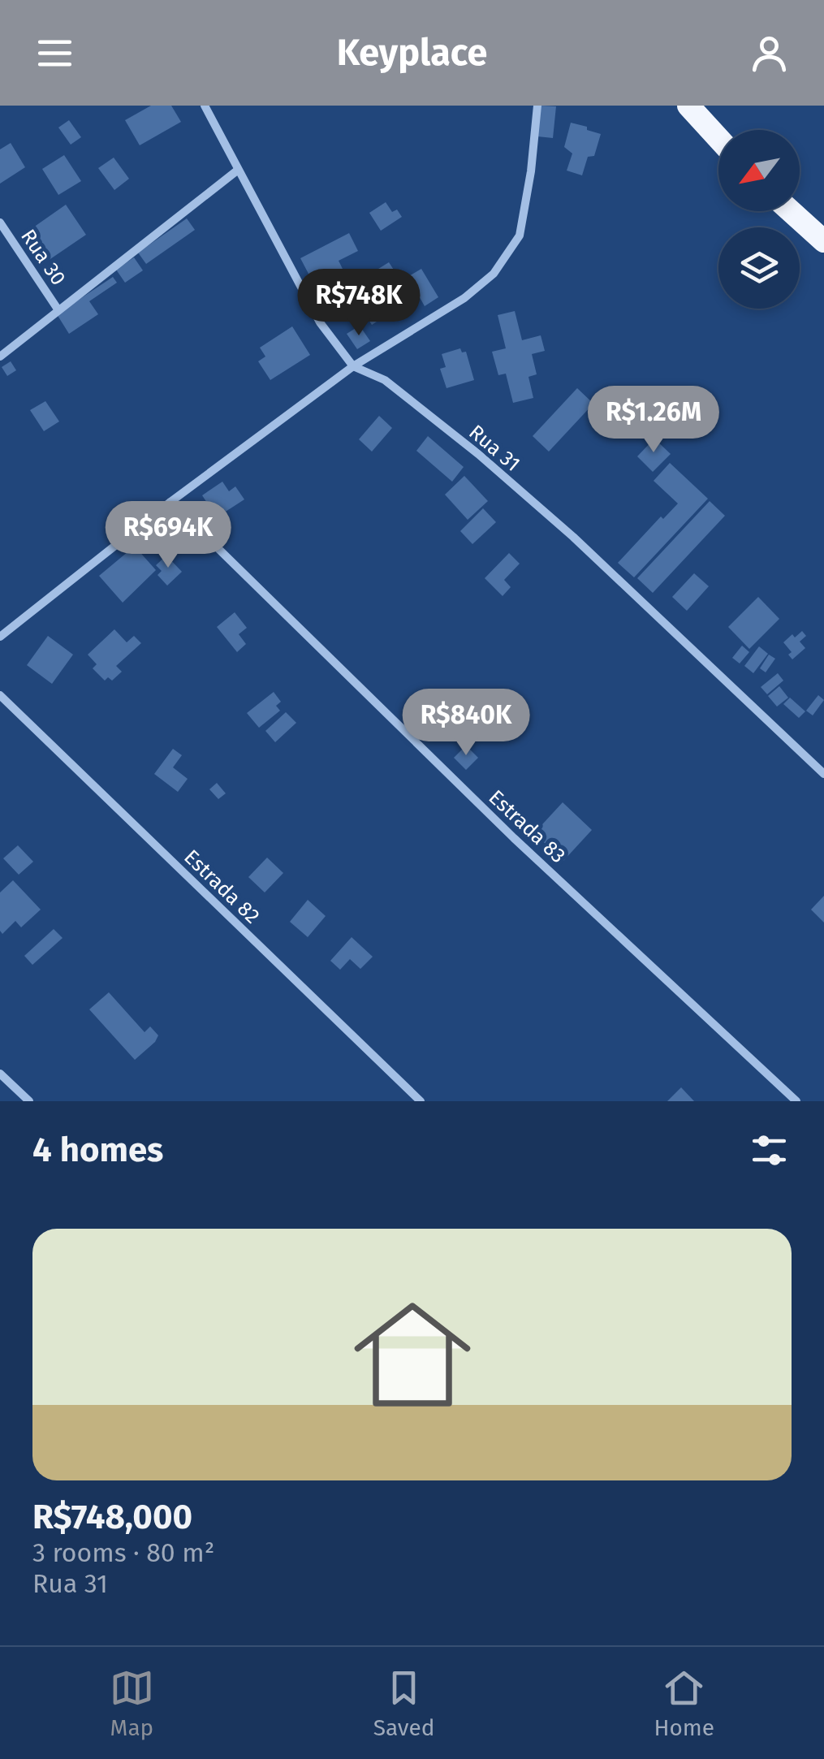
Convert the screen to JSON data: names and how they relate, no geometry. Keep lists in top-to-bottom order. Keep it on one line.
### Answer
{"streets":{"street":["Rua 30","Rua 31","Estrada 83","Estrada 82"]},"north":"bottom left","page":{"header":"Keyplace","price":["R$748K","R$1.26M","R$694K","R$840K"],"heading":"4 homes","list":[{"name":"R$748,000","note":"3 rooms · 80 m² · Rua 31"}],"tabs":["Map","Saved","Home"]}}
